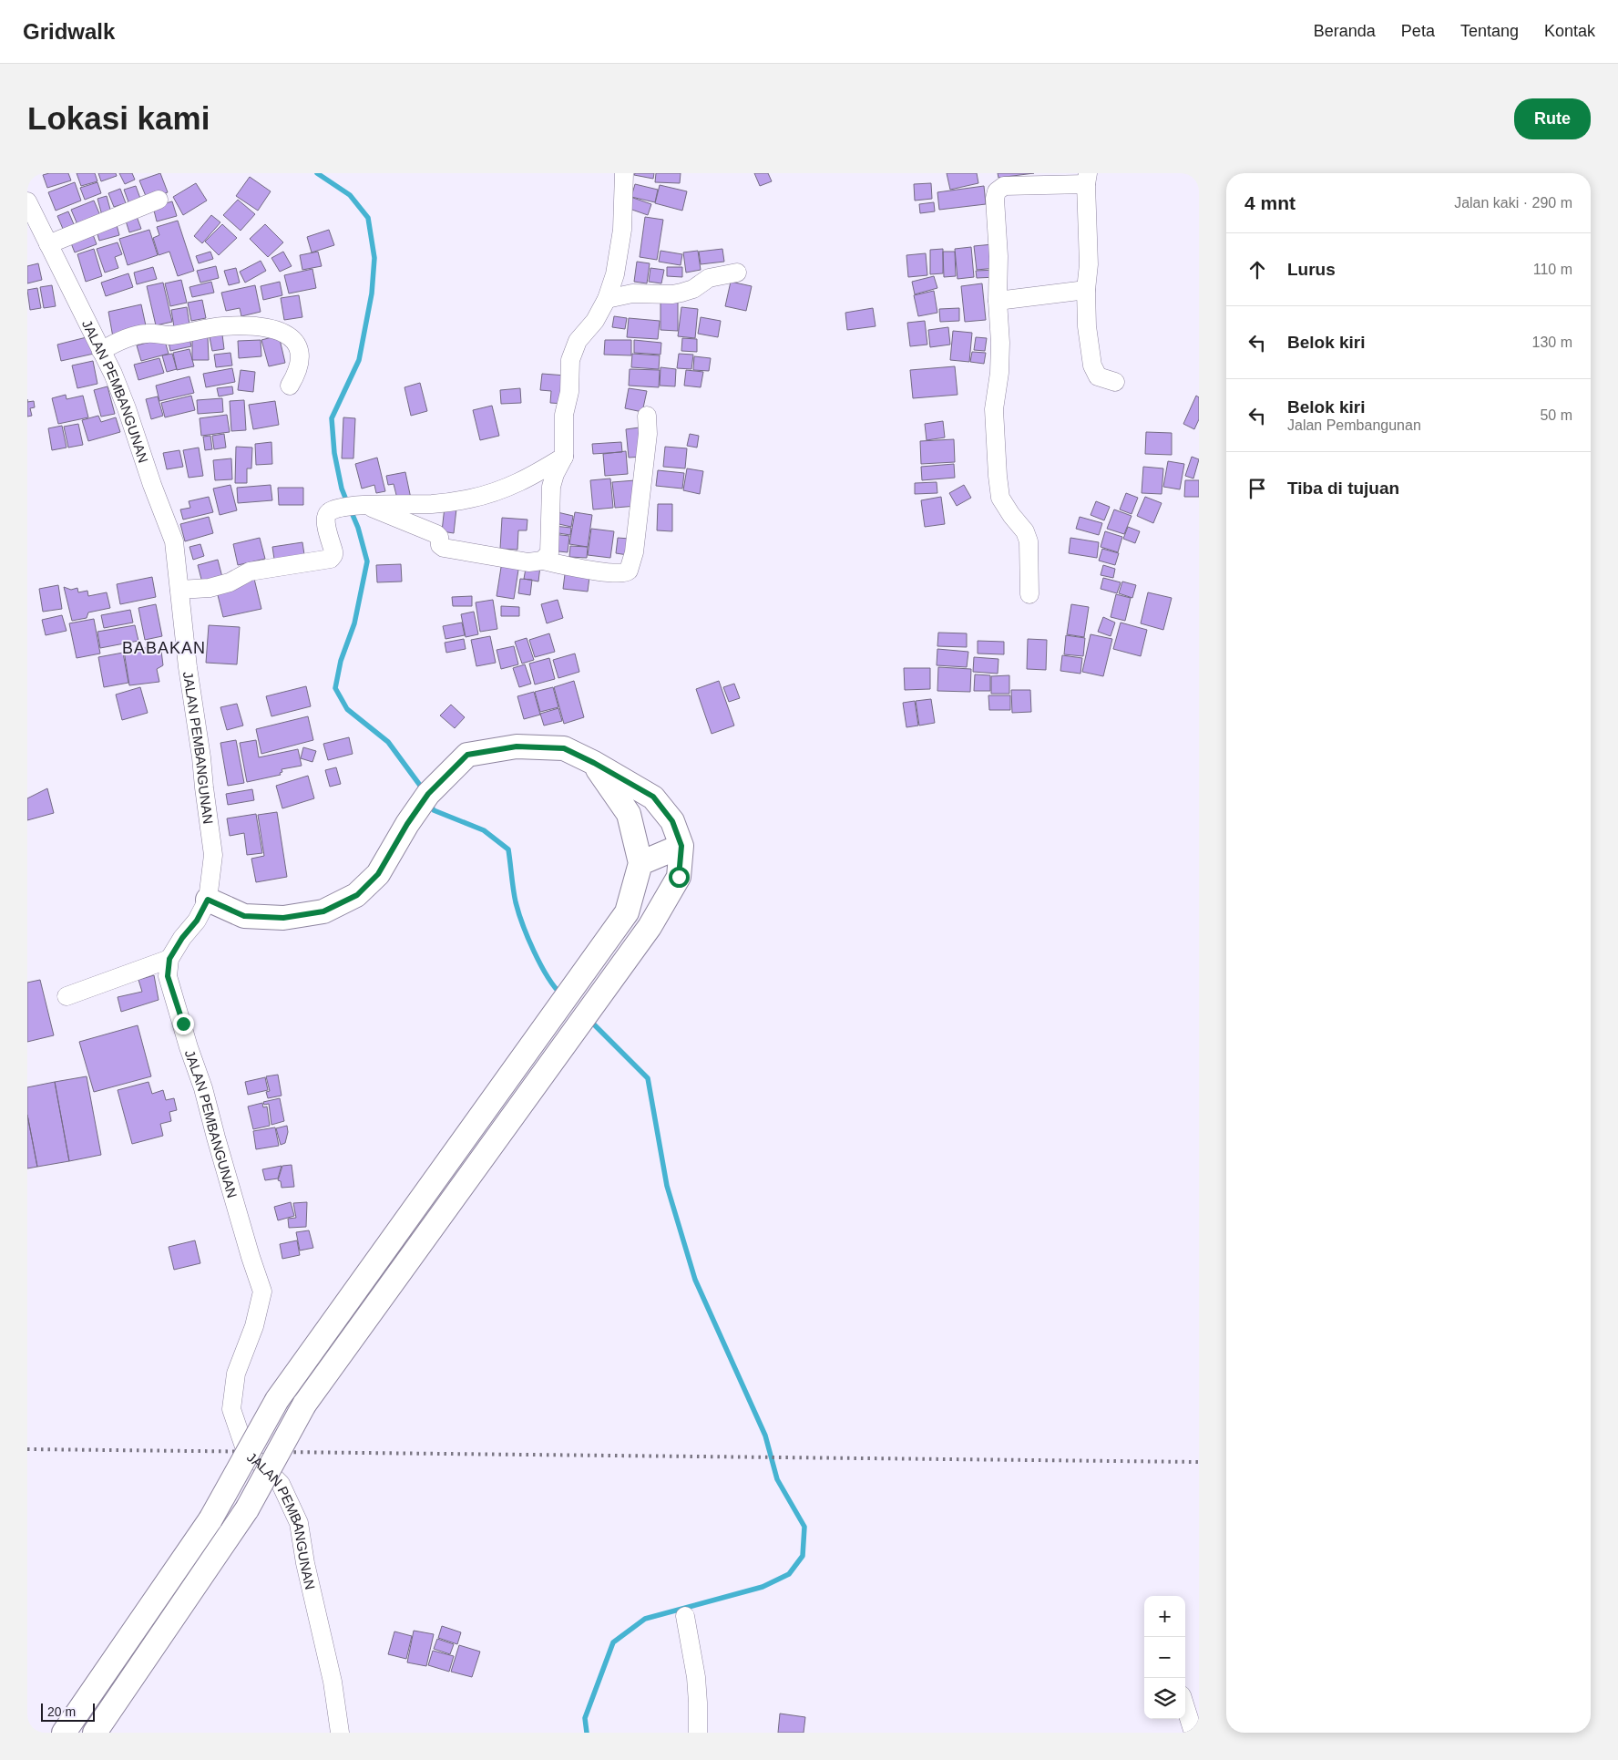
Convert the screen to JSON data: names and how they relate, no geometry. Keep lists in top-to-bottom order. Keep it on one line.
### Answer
{"streets":{"street":["JALAN PEMBANGUNAN"]},"districts":["BABAKAN"],"scale_bar":"20 m","page":{"header":"Gridwalk","nav":["Beranda","Peta","Tentang","Kontak"],"buttons":"Rute","title":"Lokasi kami","heading":["4 mnt","Jalan kaki · 290 m"],"list":[["Lurus","110 m"],["Belok kiri","130 m"],["Belok kiri","Jalan Pembangunan","50 m"],"Tiba di tujuan"],"map_buttons":["+","−"],"scale":"20 m"}}
